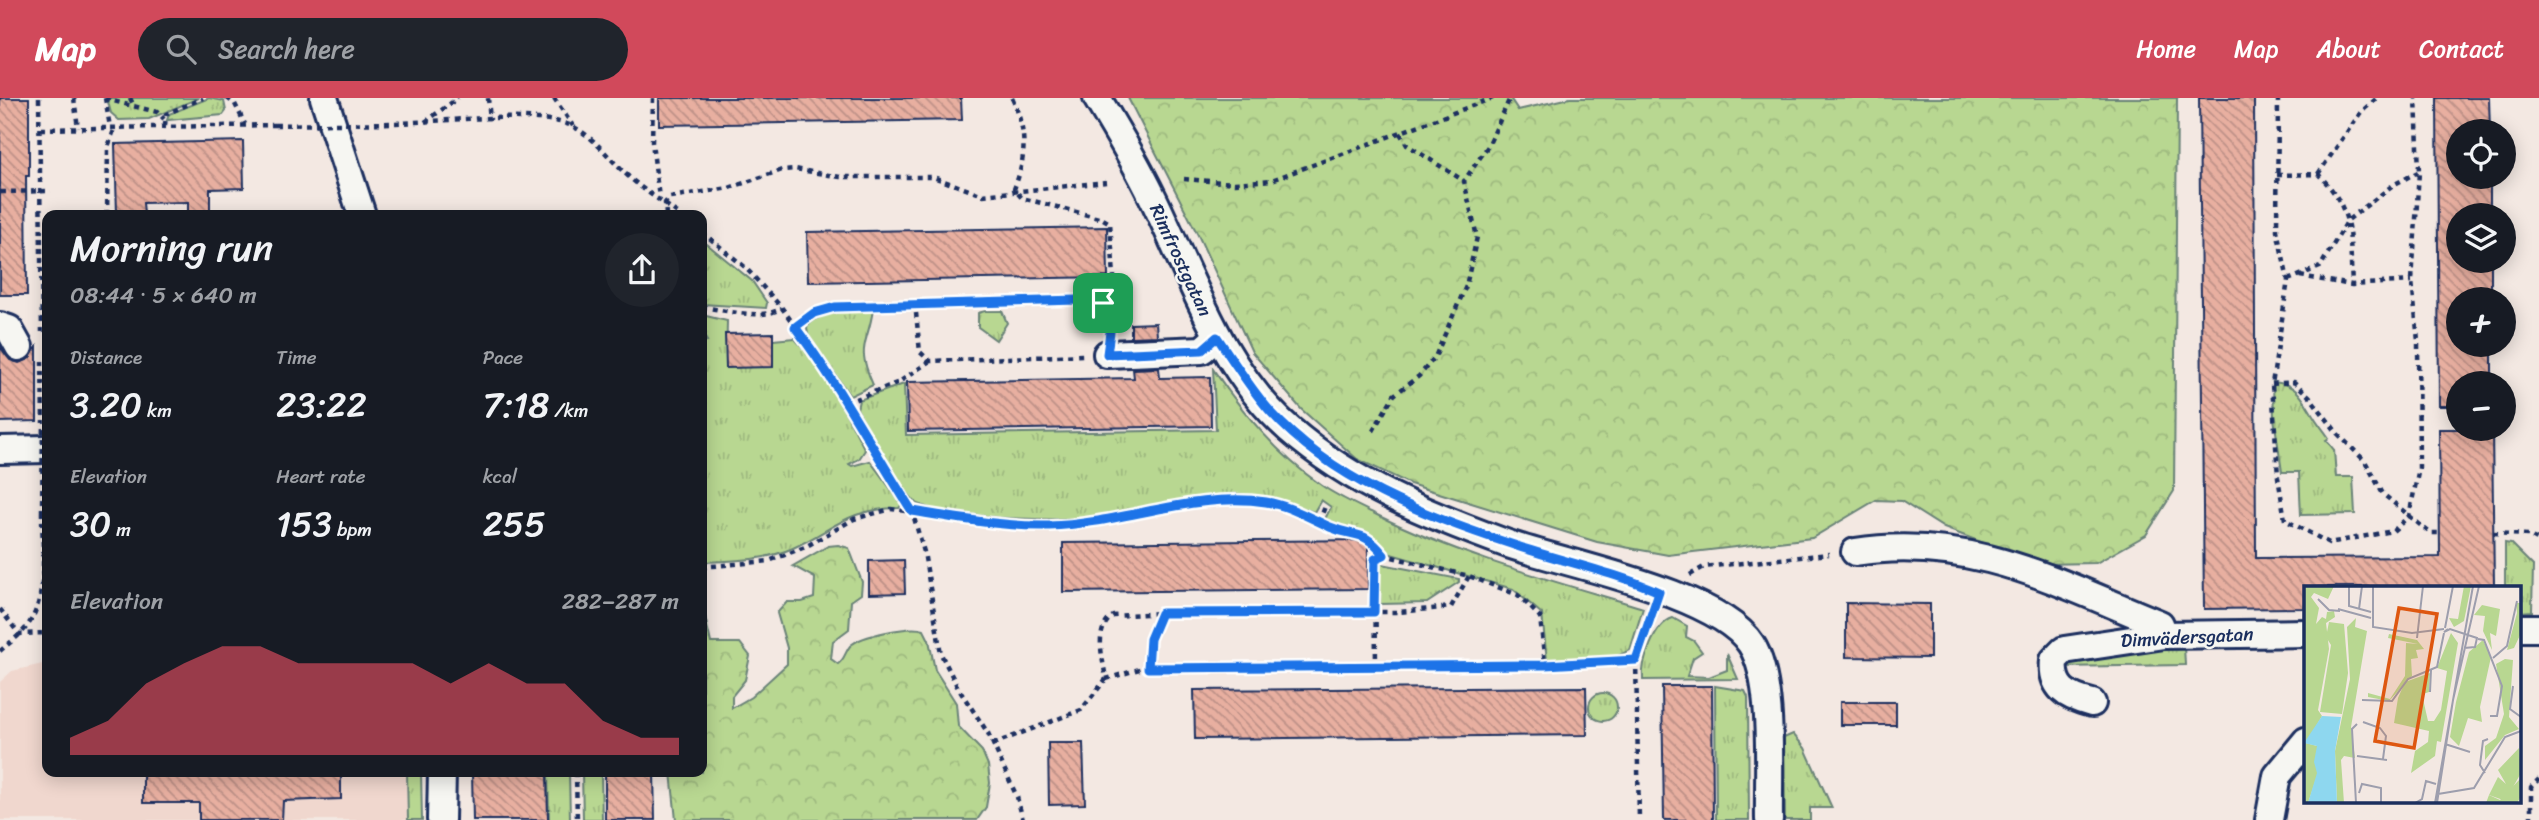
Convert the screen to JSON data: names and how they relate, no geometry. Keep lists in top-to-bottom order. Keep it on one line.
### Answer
{"streets":{"street":["Rimfrostgatan","Dimvädersgatan"]},"page":{"header":"Map","search":"Search here","nav":["Home","Map","About","Contact"],"map_buttons":["+","−"],"heading":["Morning run","08:44 · 5 × 640 m"],"stats":[["Distance","3.20 km"],["Time","23:22"],["Pace","7:18 /km"],["Elevation","30 m"],["Heart rate","153 bpm"],["kcal","255"]],"chart":["Elevation","282–287 m"]}}
